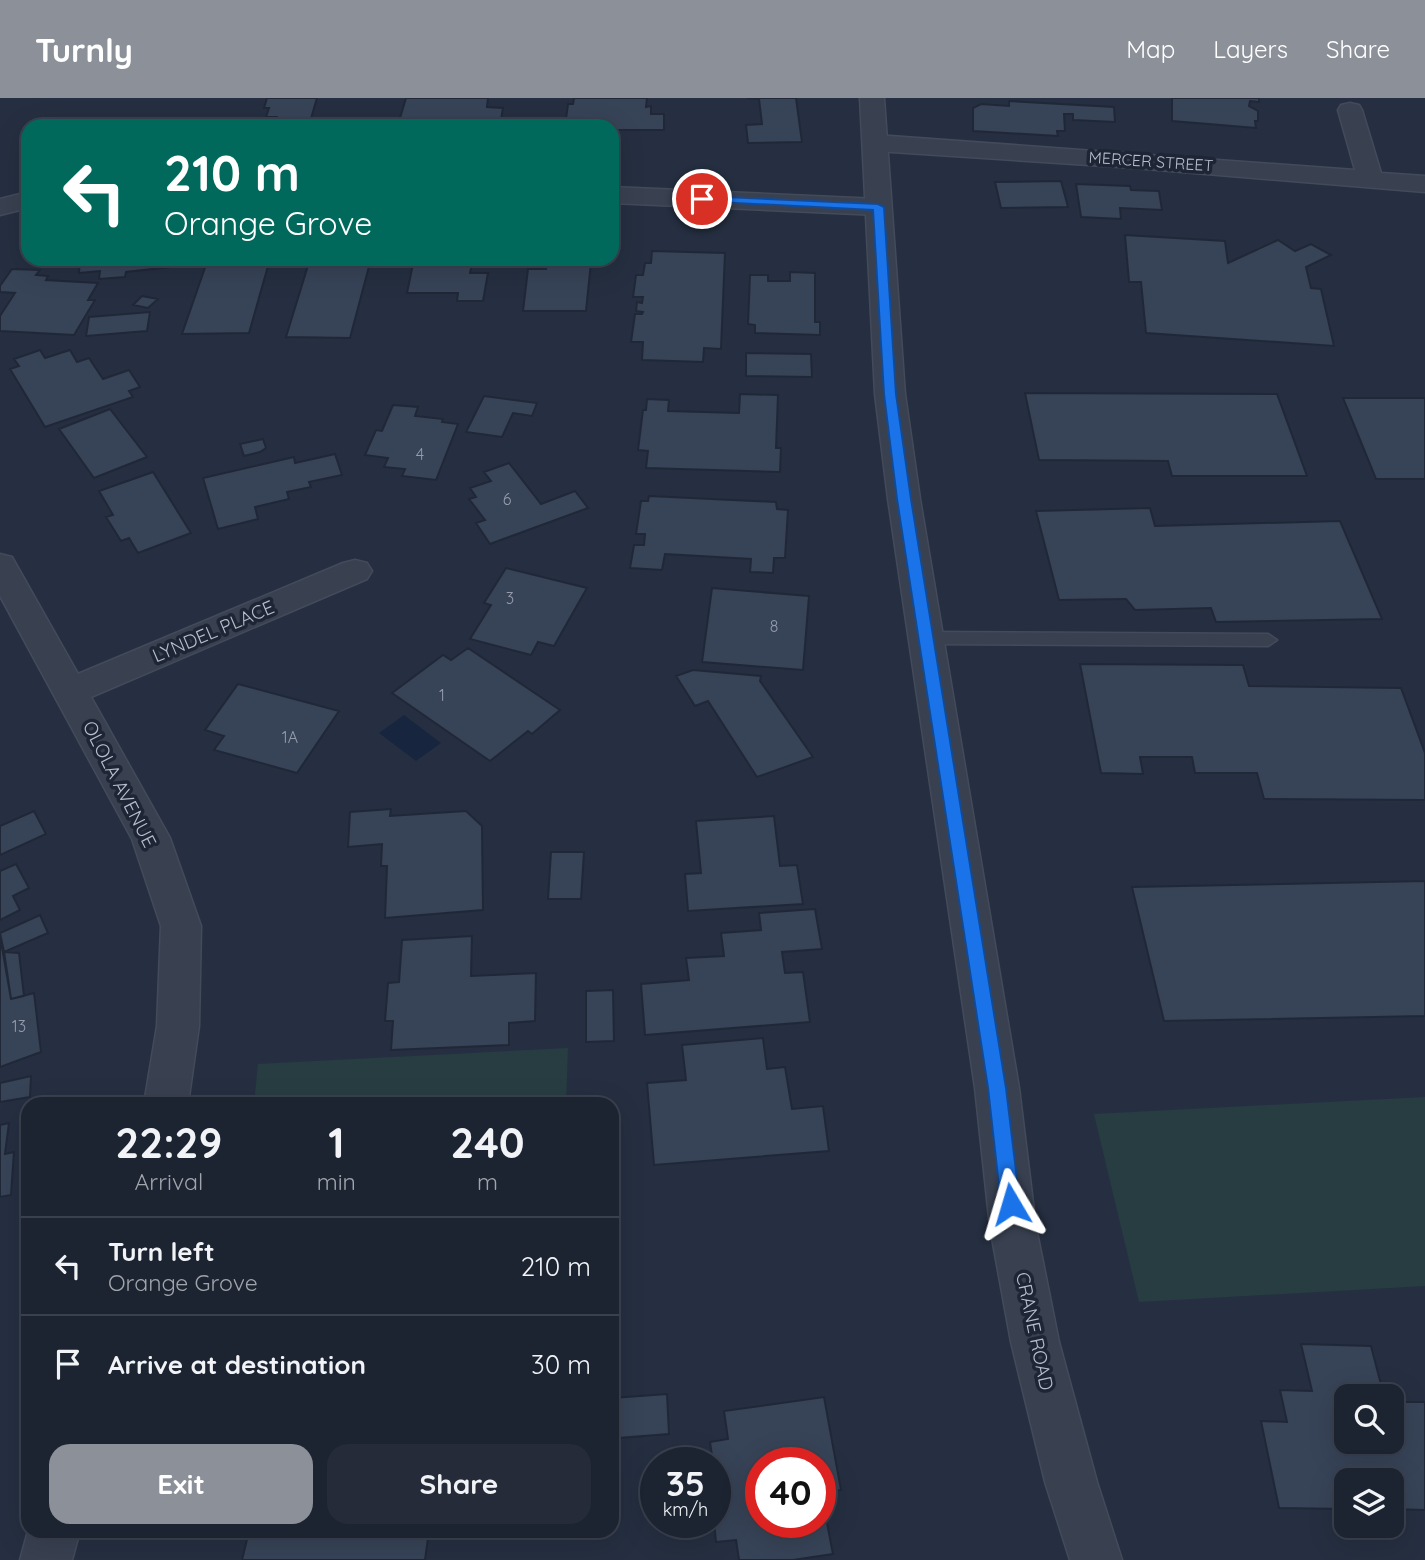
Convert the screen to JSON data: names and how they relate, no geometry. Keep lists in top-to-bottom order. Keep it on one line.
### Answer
{"streets":{"street":["MERCER STREET","LYNDEL PLACE","OLOLA AVENUE","CRANE ROAD"]},"crossings":[["MERCER STREET","CRANE ROAD"],["LYNDEL PLACE","OLOLA AVENUE"]],"house_numbers":["4","6","3","8","1","1A","13"],"page":{"header":"Turnly","nav":["Map","Layers","Share"],"turn":["210 m","Orange Grove"],"eta":["22:29","Arrival","1","min","240","m"],"list":[{"name":"Turn left","note":"Orange Grove","value":"210 m"},{"name":"Arrive at destination","value":"30 m"}],"buttons":["Exit","Share"],"speed":"35 km/h","limit":"40"}}
